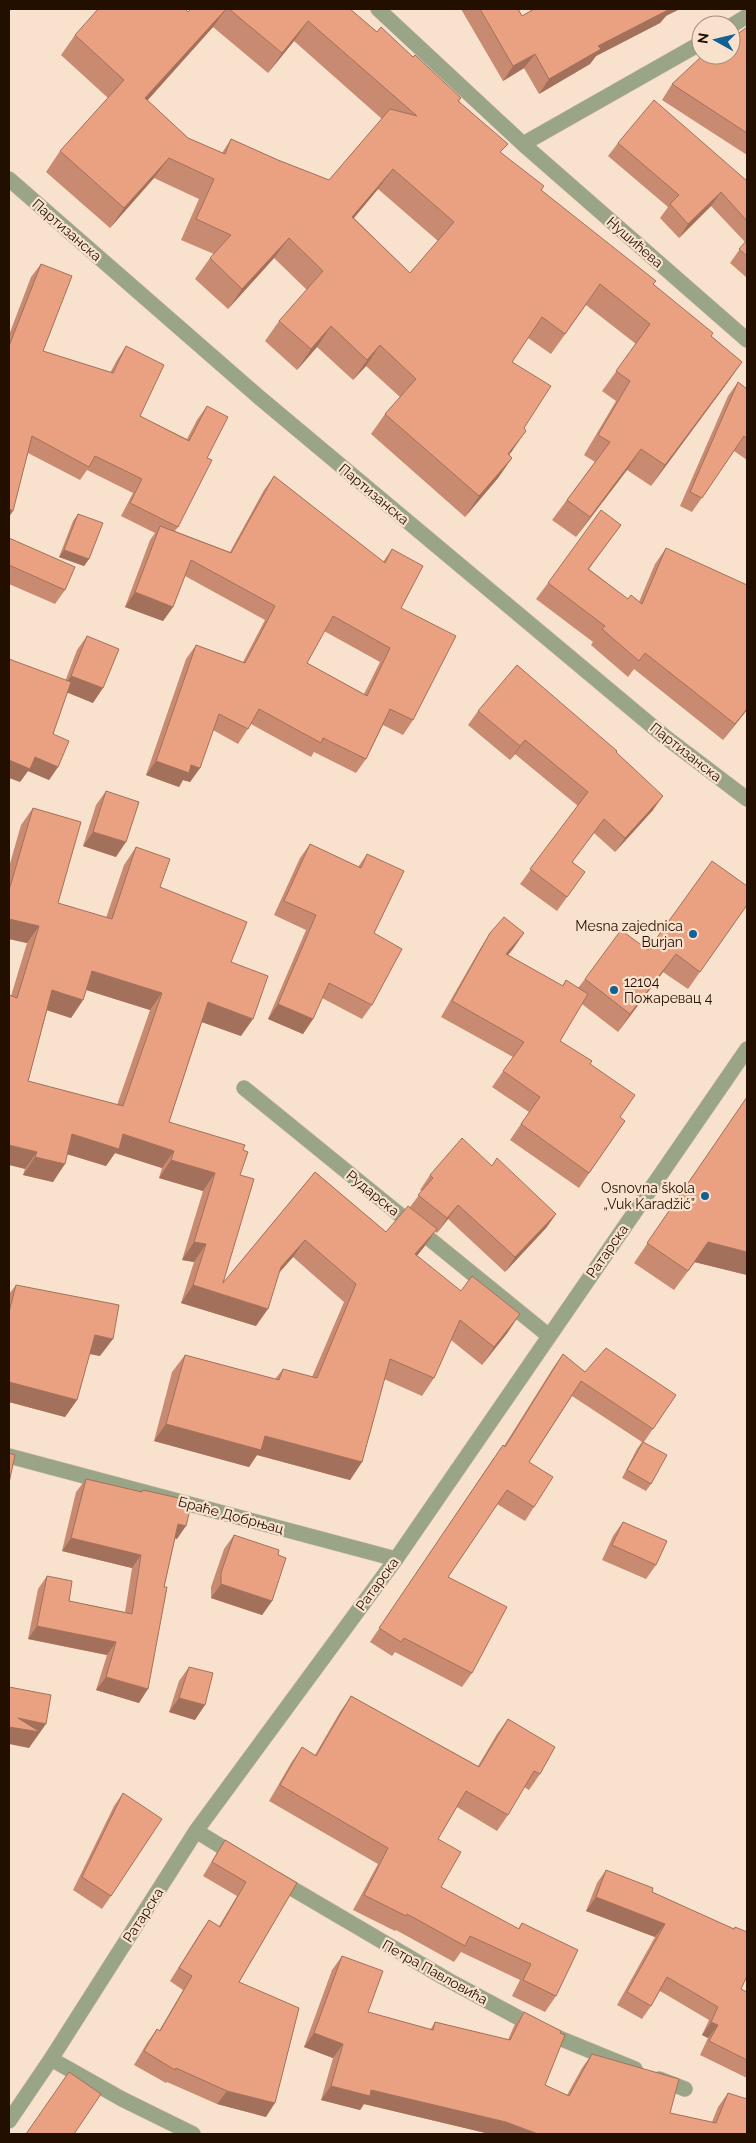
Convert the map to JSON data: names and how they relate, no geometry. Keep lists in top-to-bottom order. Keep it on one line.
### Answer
{"streets":{"street":["Партизанска","Нушићева","Рударска","Ратарска","Браће Добрњац","Петра Павловића"]},"crossings":[["Рударска","Ратарска"],["Ратарска","Браће Добрњац"],["Ратарска","Петра Павловића"]],"places":["Mesna zajednica Burjan","12104 Пожаревац 4","Osnovna škola „Vuk Karadžić”"],"north":"left"}
